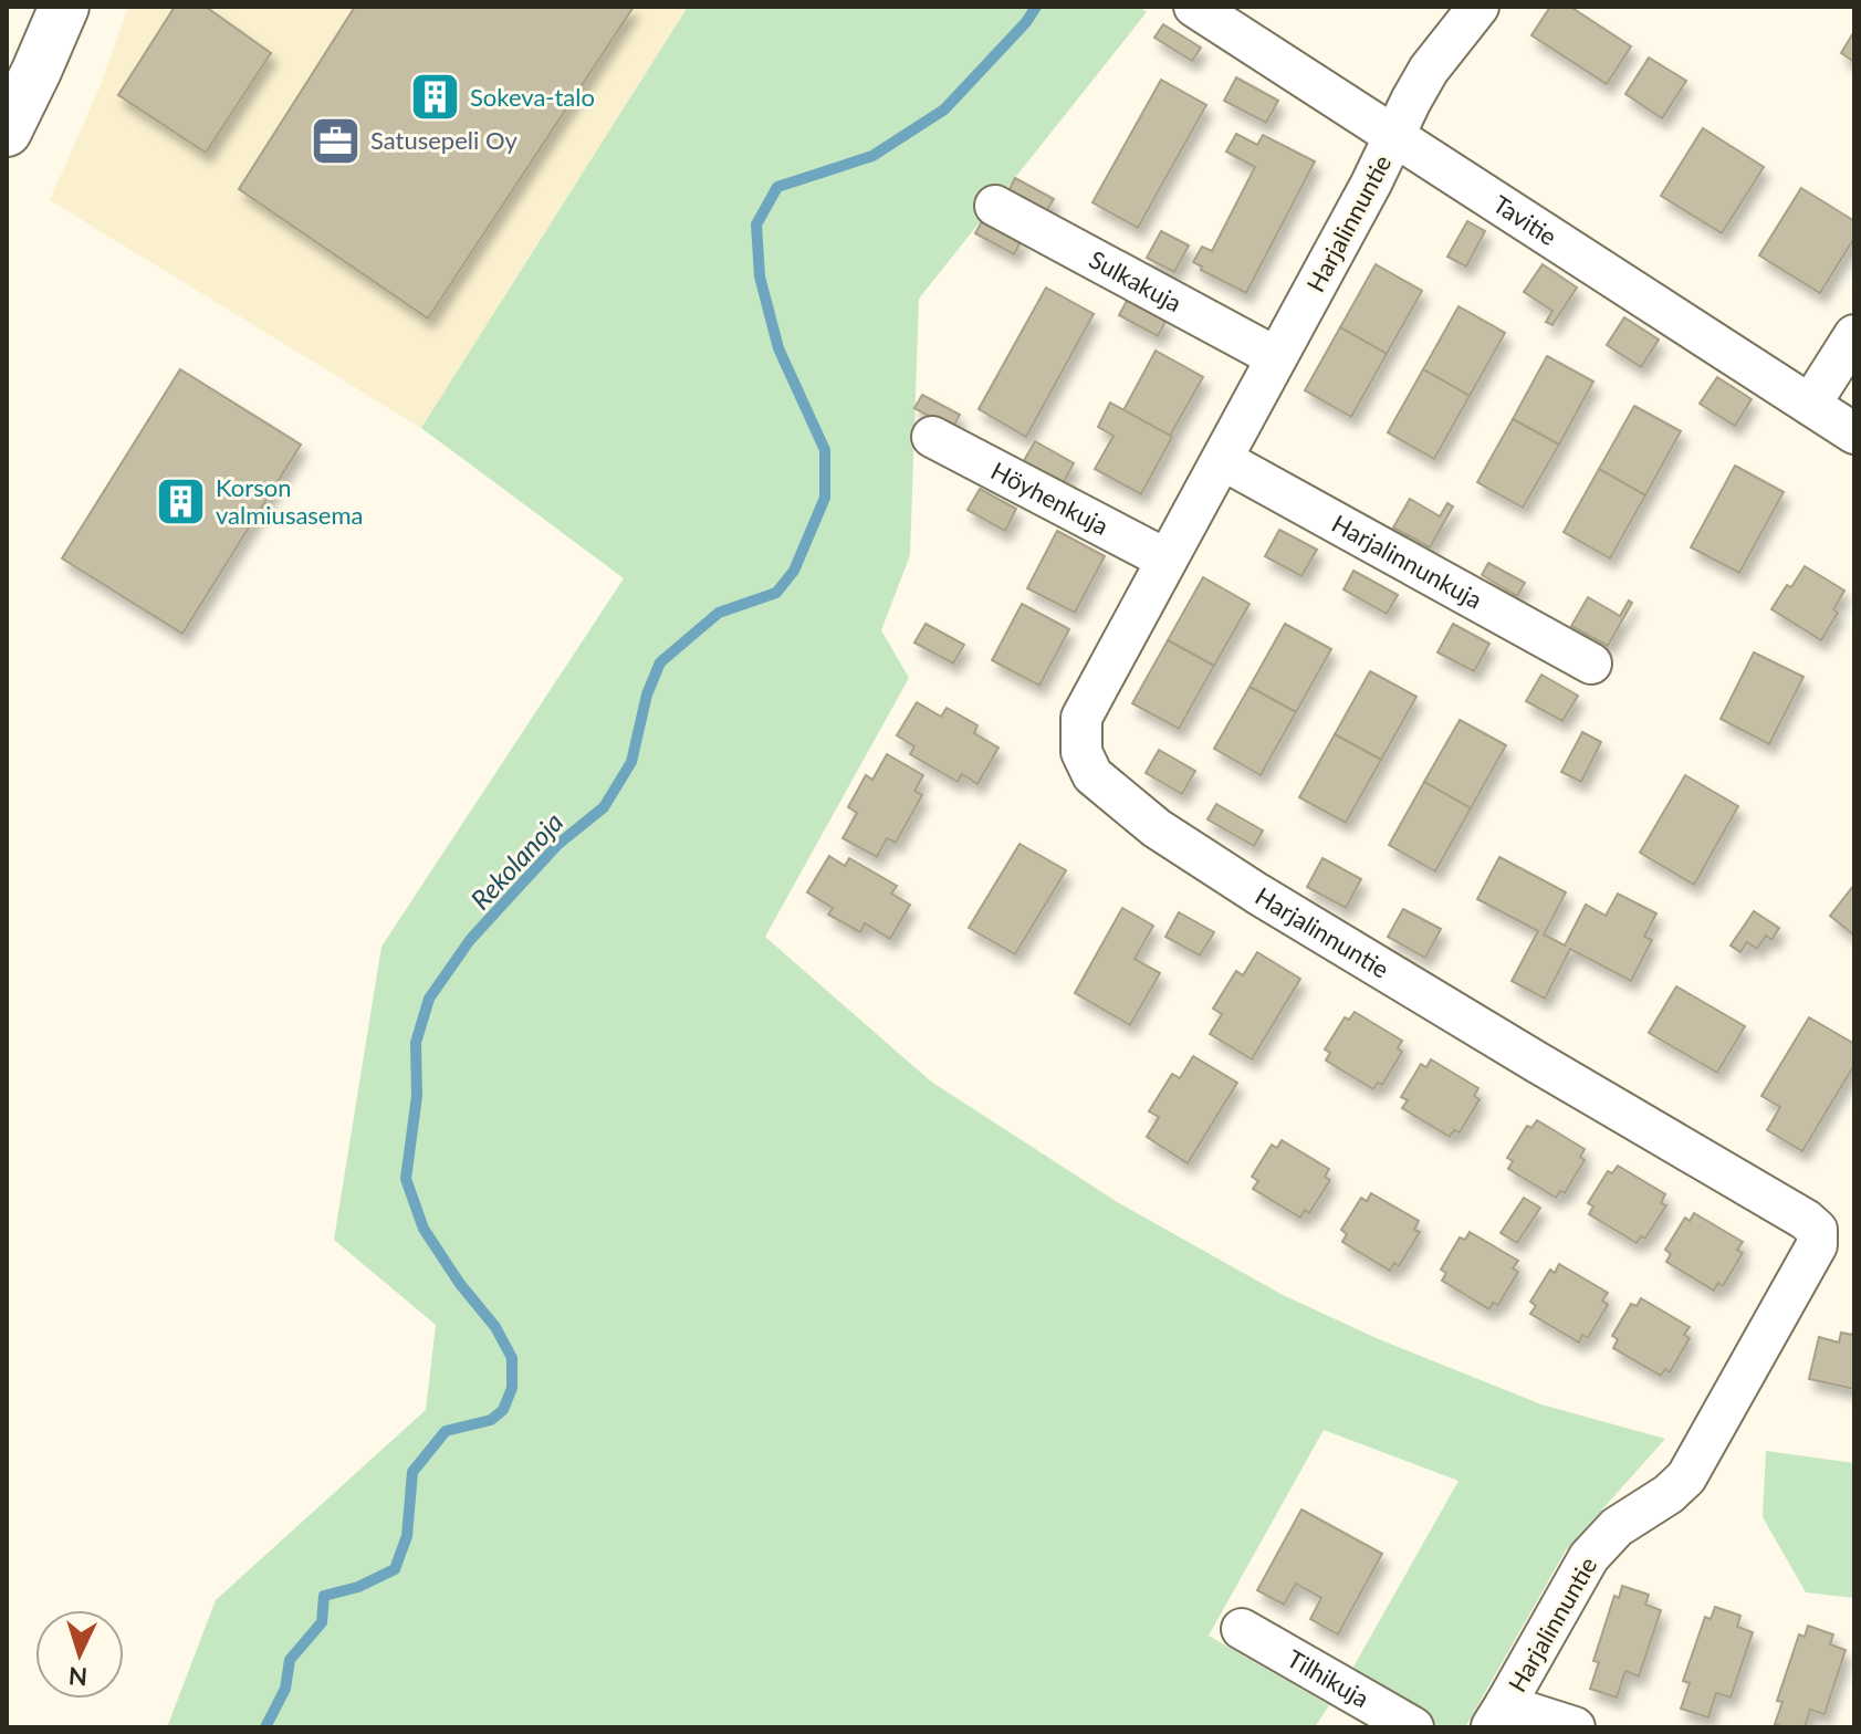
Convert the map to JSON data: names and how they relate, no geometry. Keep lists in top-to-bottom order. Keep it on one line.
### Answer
{"streets":{"street":["Tavitie","Harjalinnuntie","Sulkakuja","Höyhenkuja","Harjalinnunkuja","Tilhikuja"]},"crossings":[["Tavitie","Harjalinnuntie"],["Harjalinnuntie","Sulkakuja"],["Harjalinnuntie","Höyhenkuja"],["Harjalinnuntie","Harjalinnunkuja"]],"water":["Rekolanoja"],"places":{"building":["Sokeva-talo","Korson valmiusasema"],"office":["Satusepeli Oy"]},"north":"bottom"}
